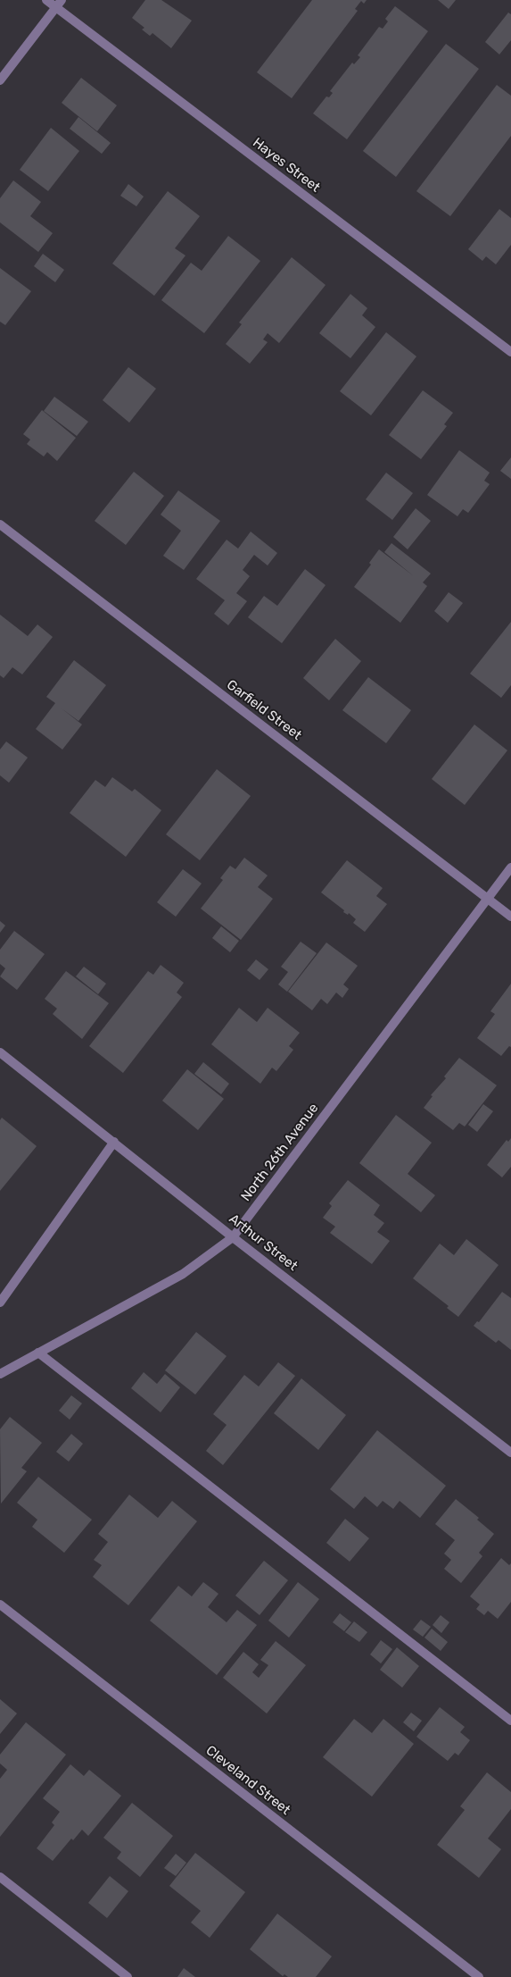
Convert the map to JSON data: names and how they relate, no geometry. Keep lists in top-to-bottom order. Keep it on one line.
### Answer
{"streets":{"street":["Hayes Street","Garfield Street","North 26th Avenue","Arthur Street","Cleveland Street"]},"crossings":[["Garfield Street","North 26th Avenue"],["North 26th Avenue","Arthur Street"]]}
